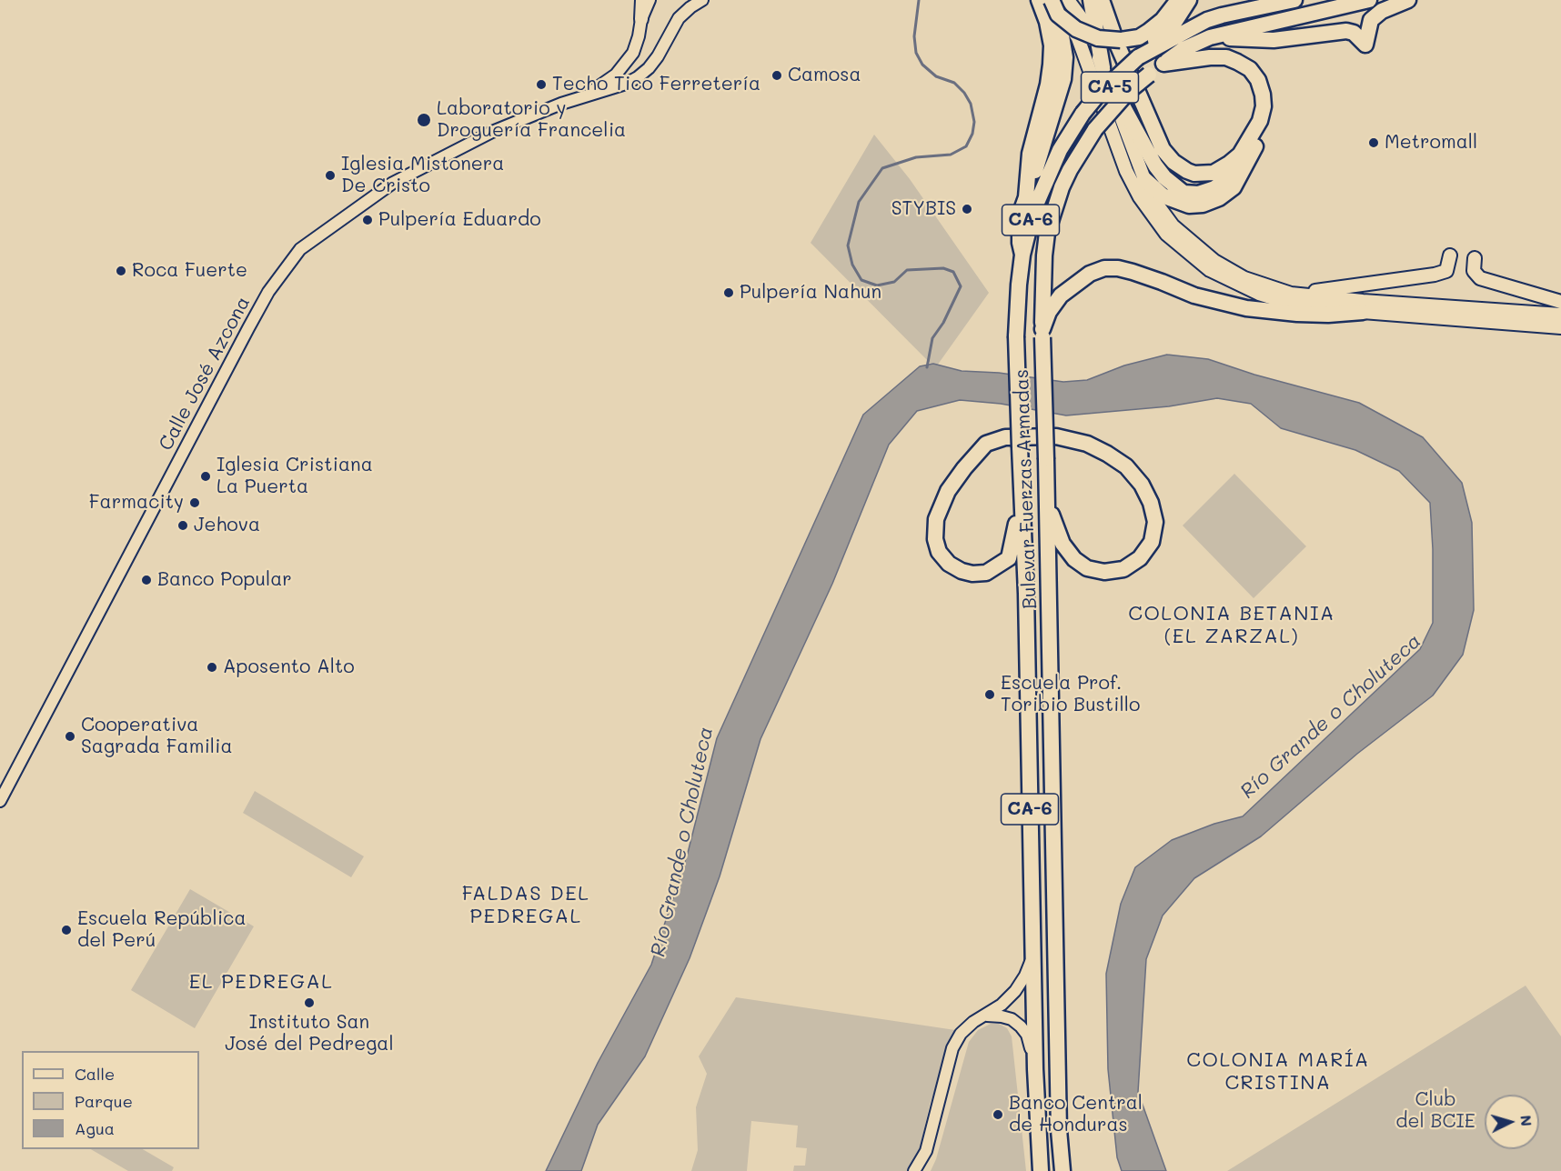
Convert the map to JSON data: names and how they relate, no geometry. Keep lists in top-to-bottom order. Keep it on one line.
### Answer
{"streets":{"highway":["CA-6","Bulevar Fuerzas Armadas"],"main road":["CA-5","Calle José Azcona"]},"districts":["COLONIA BETANIA (EL ZARZAL)","FALDAS DEL PEDREGAL","EL PEDREGAL","COLONIA MARÍA CRISTINA"],"water":["Río Grande o Choluteca"],"parks":["Club del BCIE"],"places":["Camosa","Techo Tico Ferretería","Laboratorio y Droguería Francelia","Metromall","Iglesia Mistonera De Cristo","STYBIS","Pulpería Eduardo","Roca Fuerte","Pulpería Nahun","Iglesia Cristiana La Puerta","Farmacity","Jehova","Banco Popular","Aposento Alto","Escuela Prof. Toribio Bustillo","Cooperativa Sagrada Familia","Escuela República del Perú","Instituto San José del Pedregal","Banco Central de Honduras"],"legend":["Calle","Parque","Agua"],"north":"right"}
